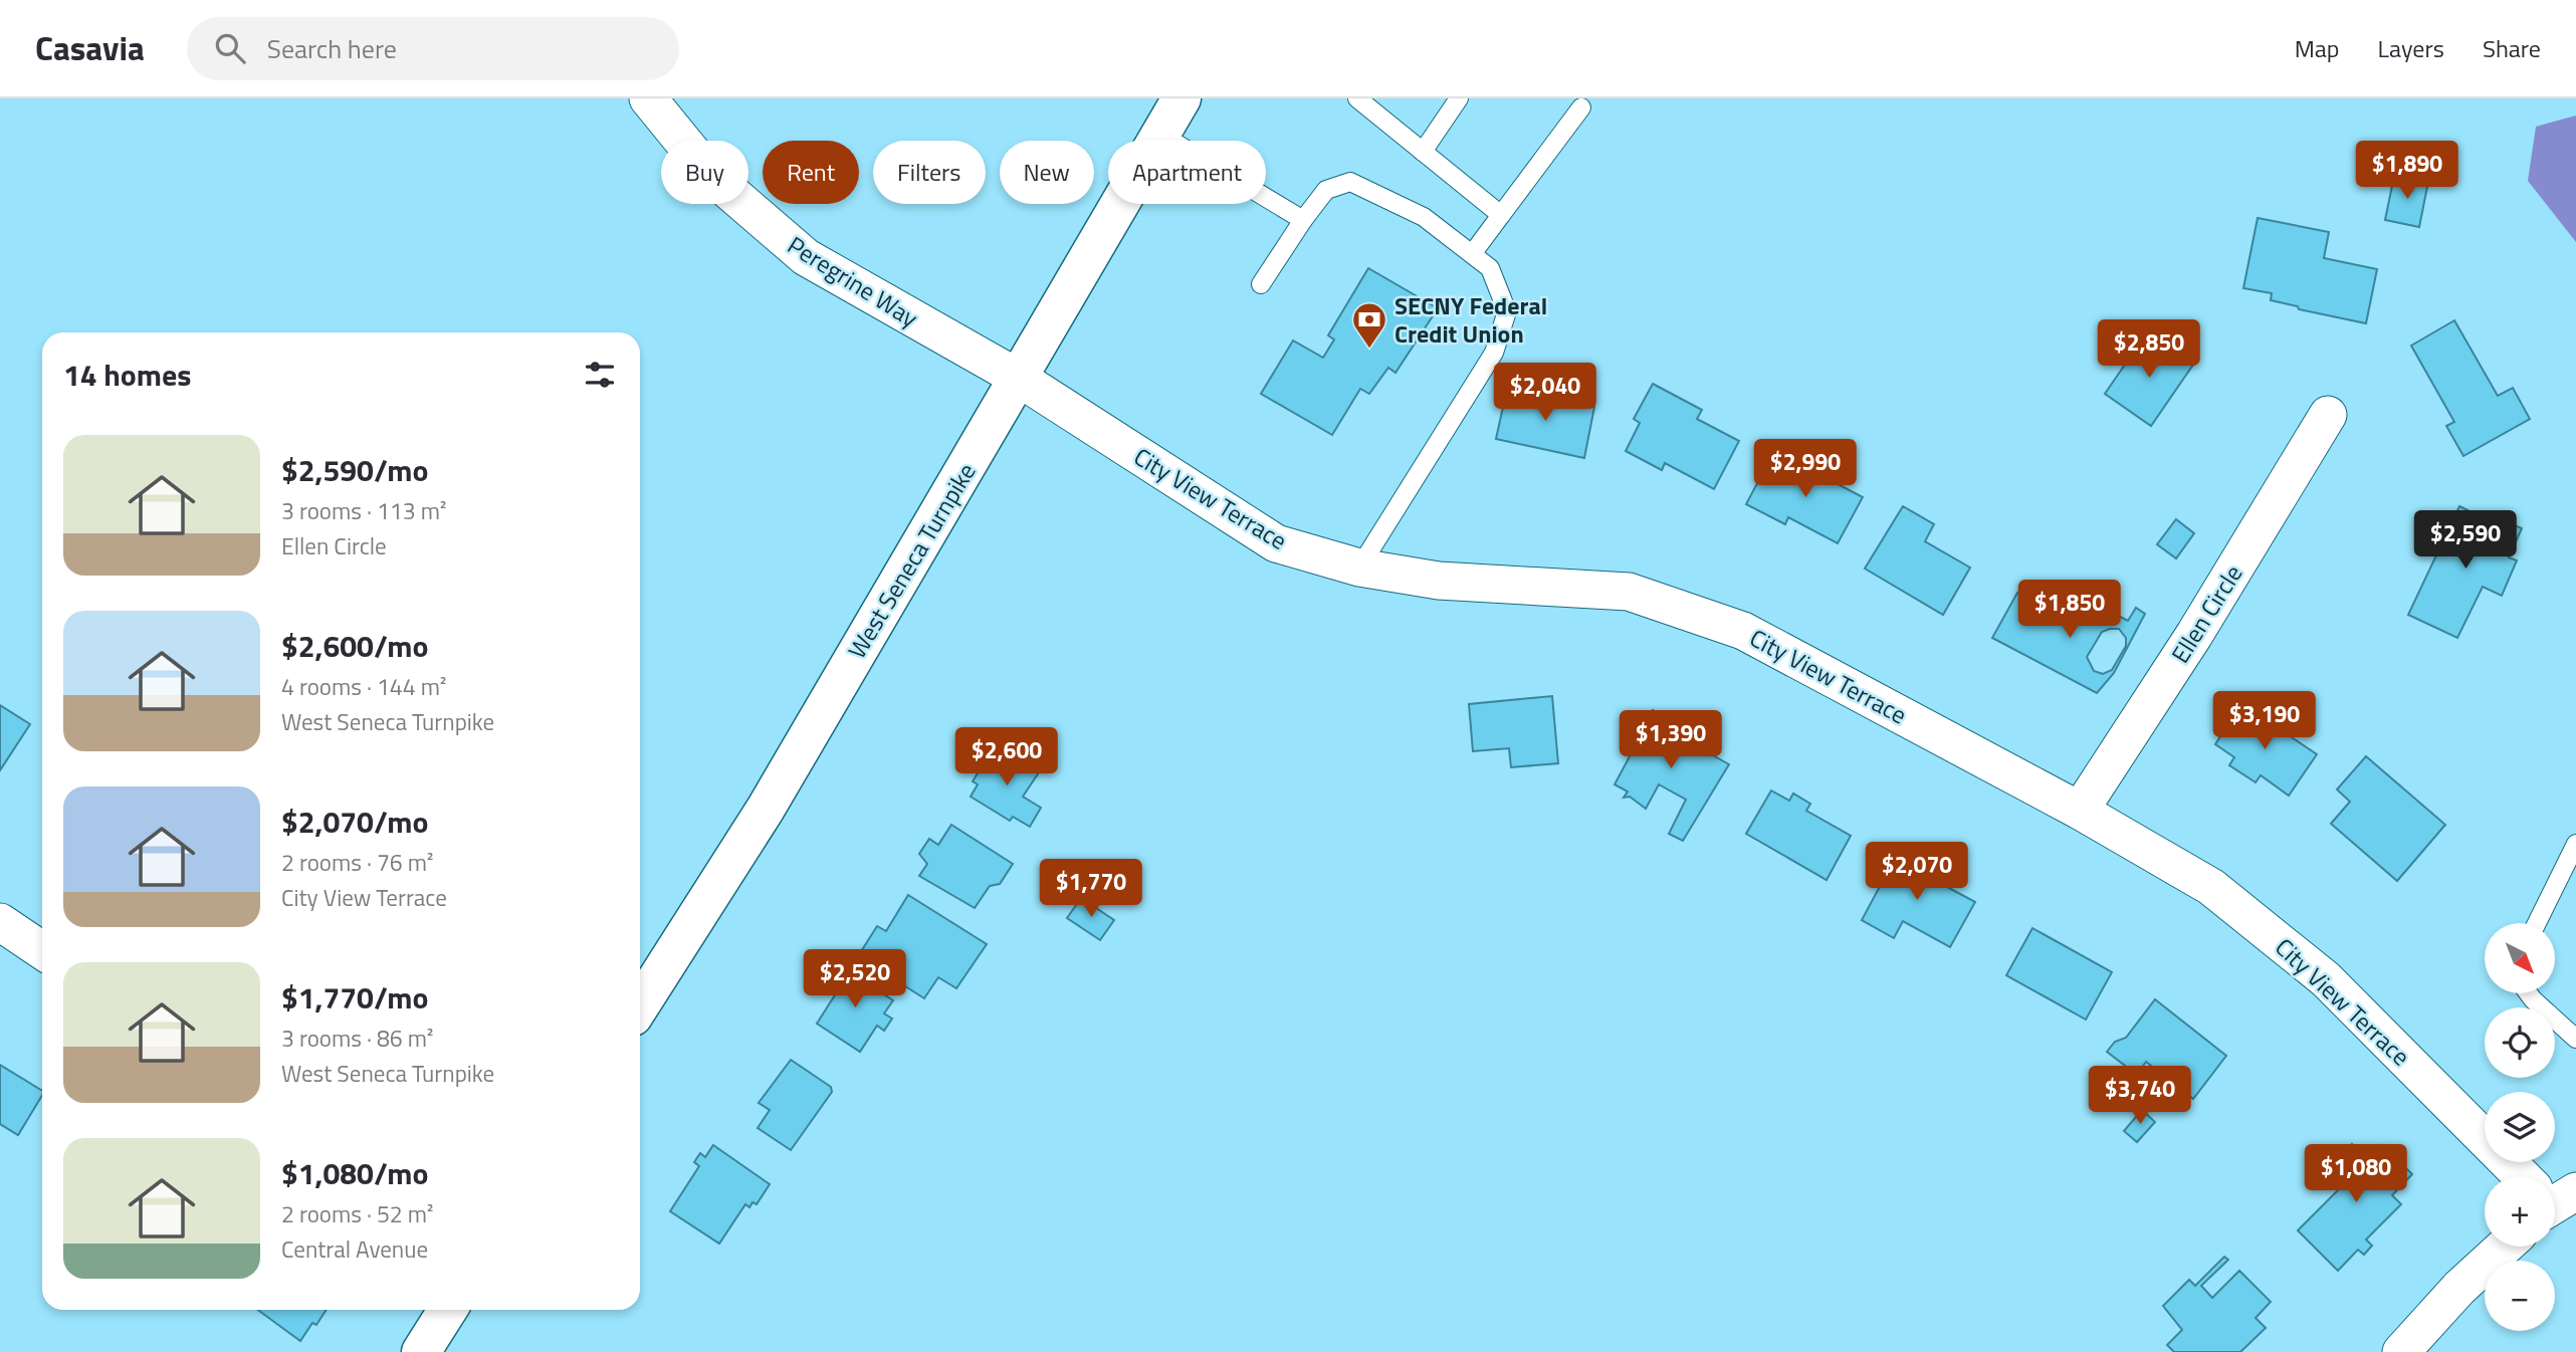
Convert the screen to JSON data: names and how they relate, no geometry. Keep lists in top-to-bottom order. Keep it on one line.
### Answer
{"streets":{"main road":["West Seneca Turnpike"],"street":["Peregrine Way","City View Terrace","Ellen Circle"]},"crossings":[["Peregrine Way","City View Terrace"],["Peregrine Way","West Seneca Turnpike"],["City View Terrace","West Seneca Turnpike"],["City View Terrace","Ellen Circle"]],"places":{"bank":["SECNY Federal Credit Union"]},"north":"bottom right","page":{"header":"Casavia","search":"Search here","nav":["Map","Layers","Share"],"price":["$1,890","$2,850","$2,040","$2,990","$2,590","$1,850","$3,190","$1,390","$2,600","$2,070","$1,770","$2,520","$3,740","$1,080"],"chip":["Buy","Rent","Filters","New","Apartment"],"heading":"14 homes","list":[{"name":"$2,590/mo","note":"3 rooms · 113 m² · Ellen Circle"},{"name":"$2,600/mo","note":"4 rooms · 144 m² · West Seneca Turnpike"},{"name":"$2,070/mo","note":"2 rooms · 76 m² · City View Terrace"},{"name":"$1,770/mo","note":"3 rooms · 86 m² · West Seneca Turnpike"},{"name":"$1,080/mo","note":"2 rooms · 52 m² · Central Avenue"}],"map_buttons":["+","−"]}}
